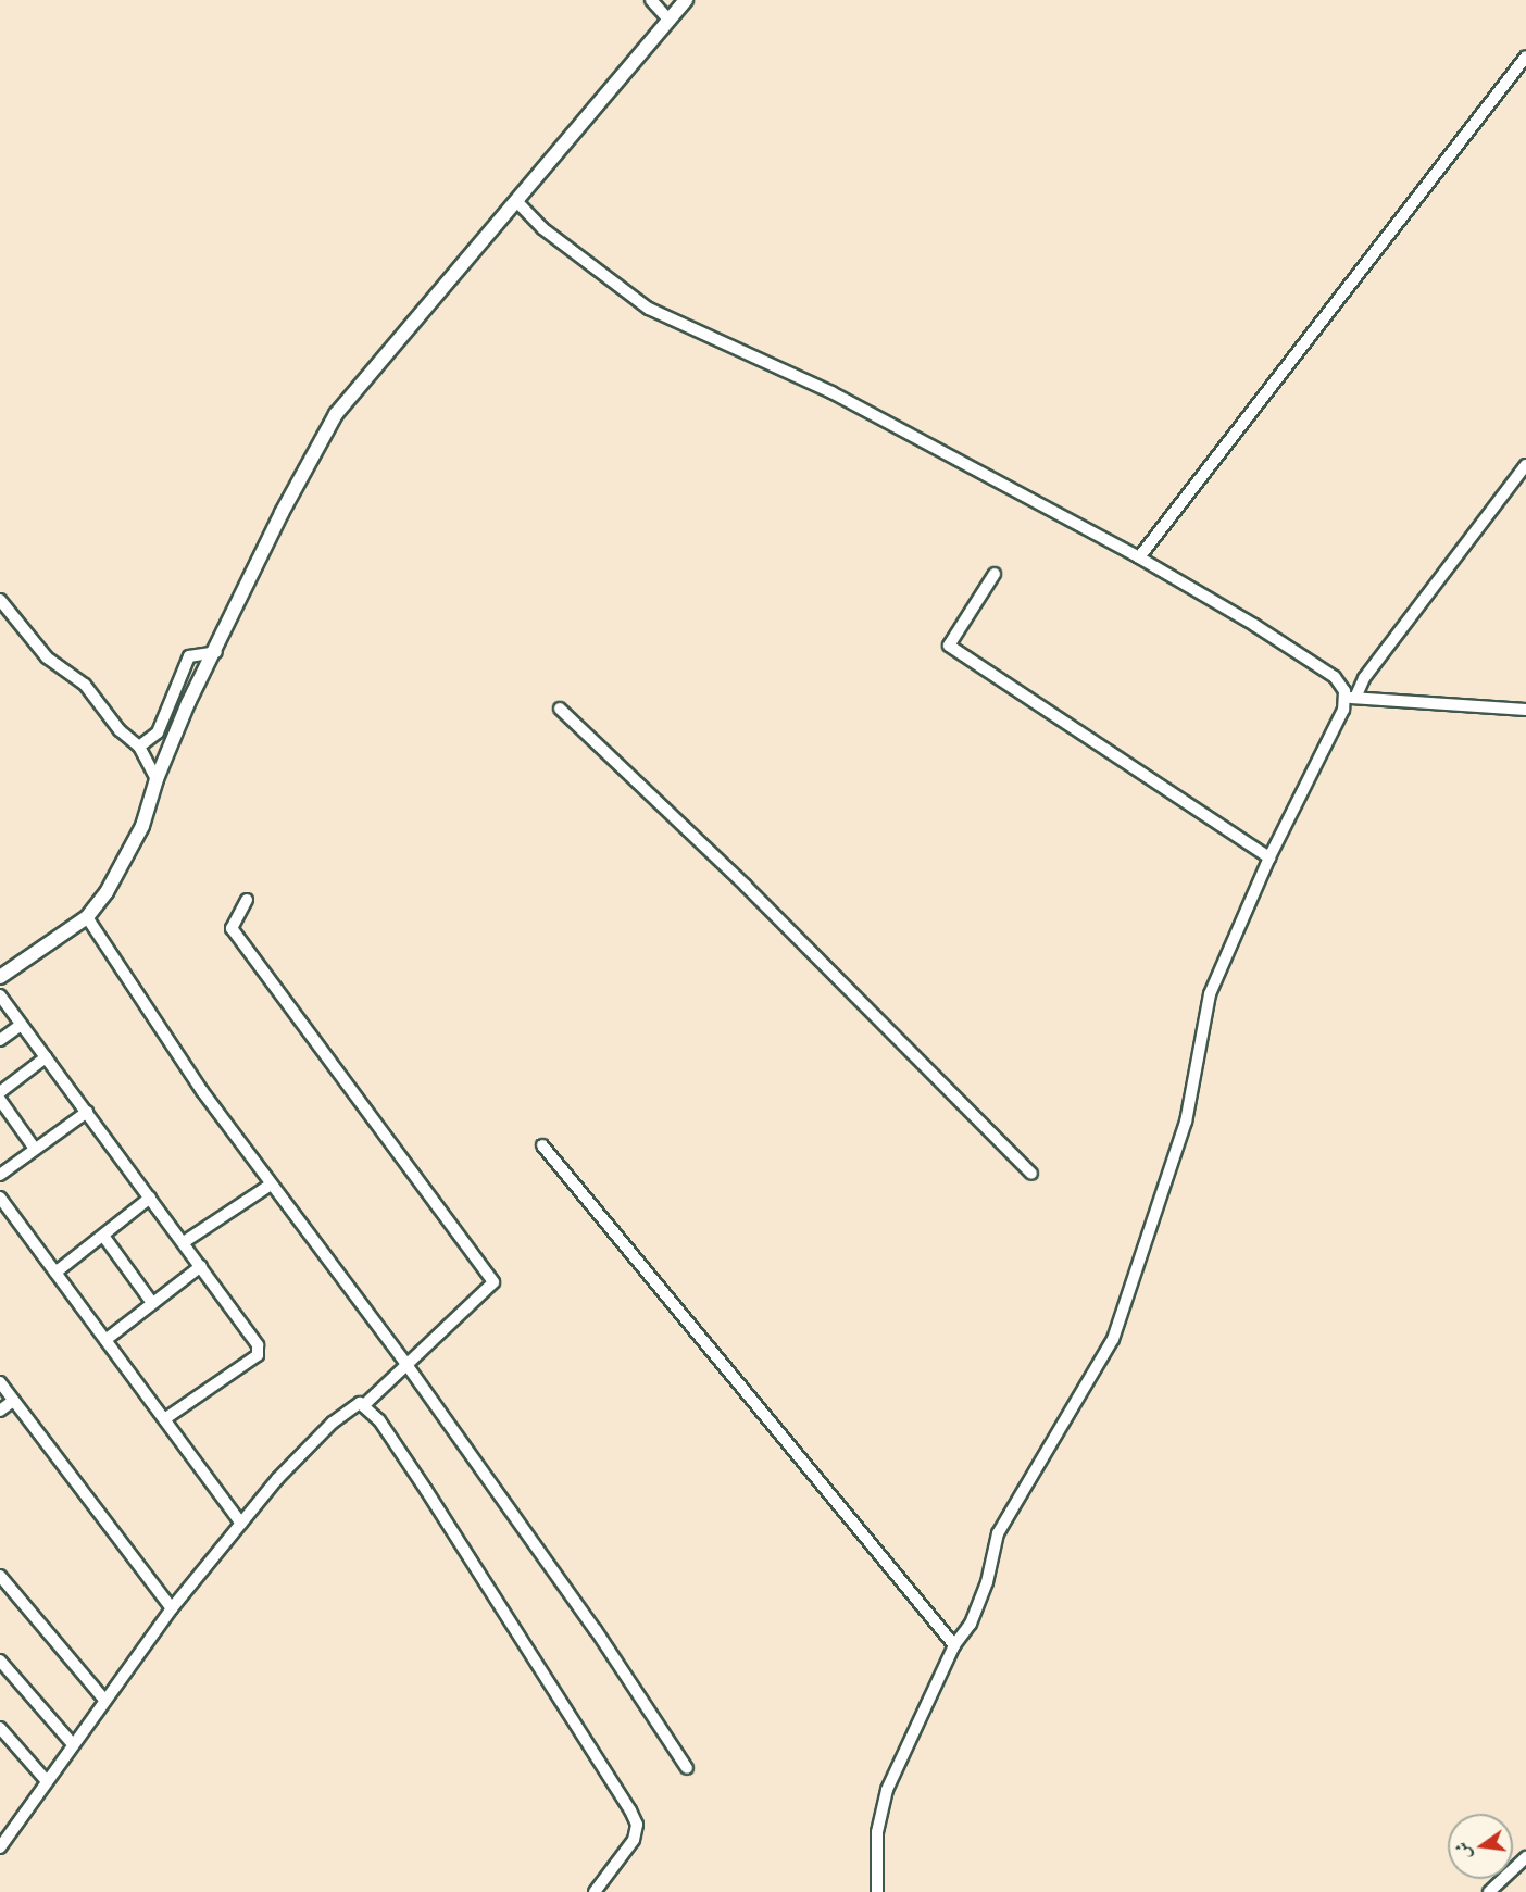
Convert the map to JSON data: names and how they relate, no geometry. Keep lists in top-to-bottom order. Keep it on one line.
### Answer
{"north":"left"}
